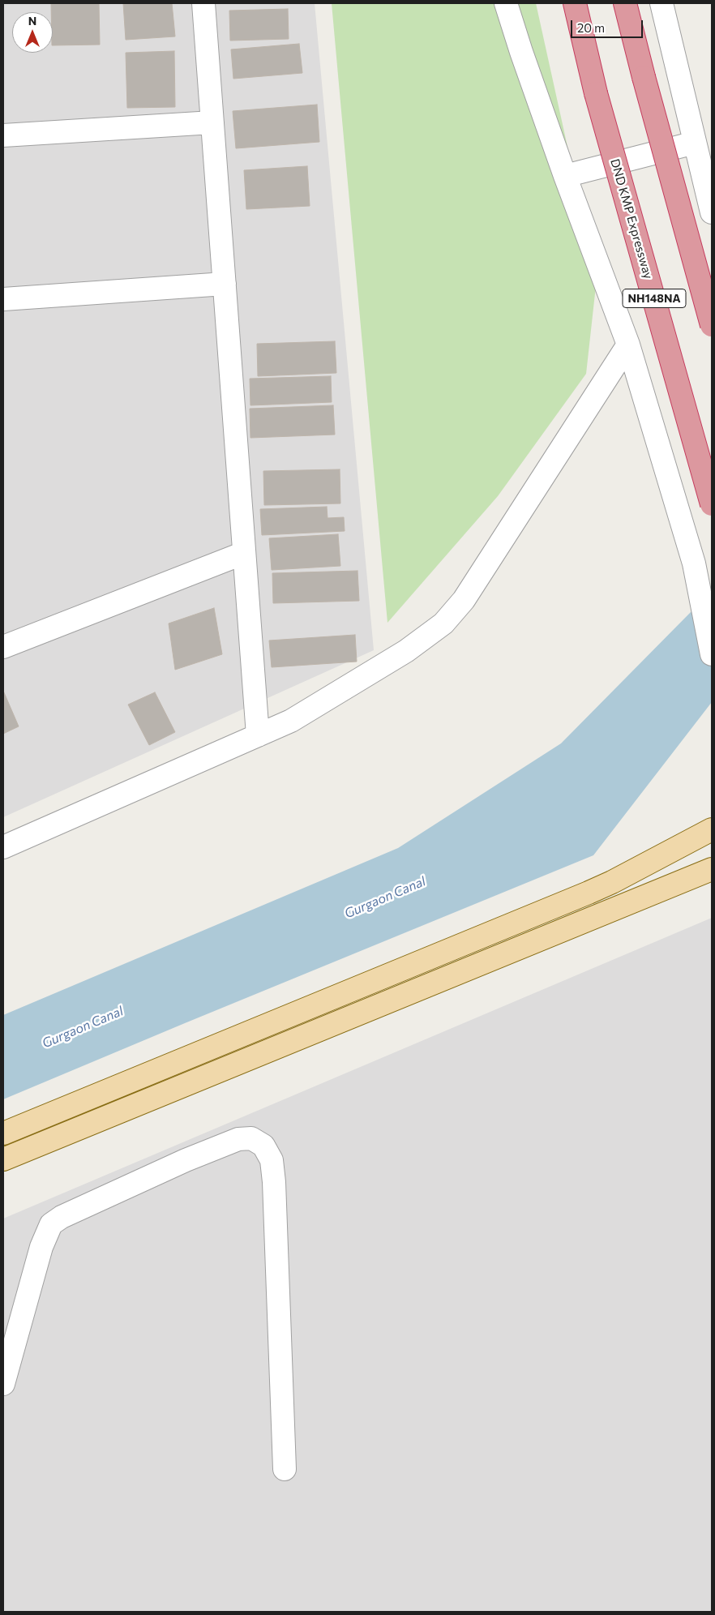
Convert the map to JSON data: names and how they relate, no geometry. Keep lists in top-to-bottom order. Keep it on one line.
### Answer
{"streets":{"highway":["DND KMP Expressway","NH148NA"]},"water":["Gurgaon Canal"],"scale_bar":"20 m","north":"top"}
